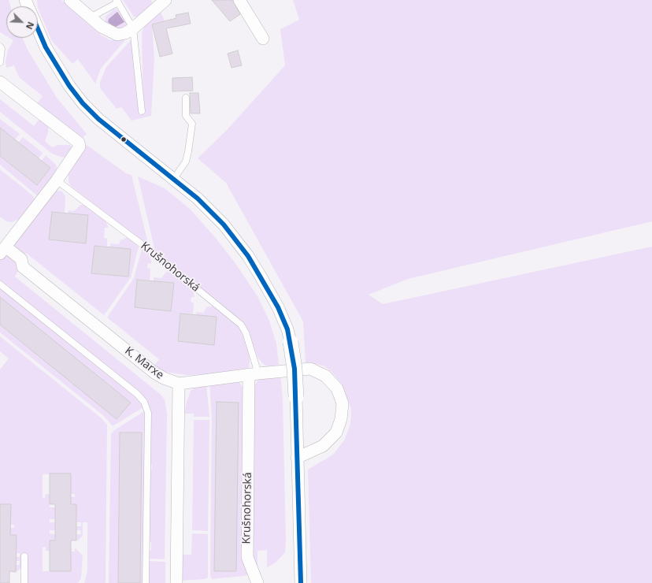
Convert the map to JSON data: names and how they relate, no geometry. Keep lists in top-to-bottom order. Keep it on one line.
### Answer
{"streets":{"street":["Krušnohorská","K. Marxe"]},"north":"bottom right"}
